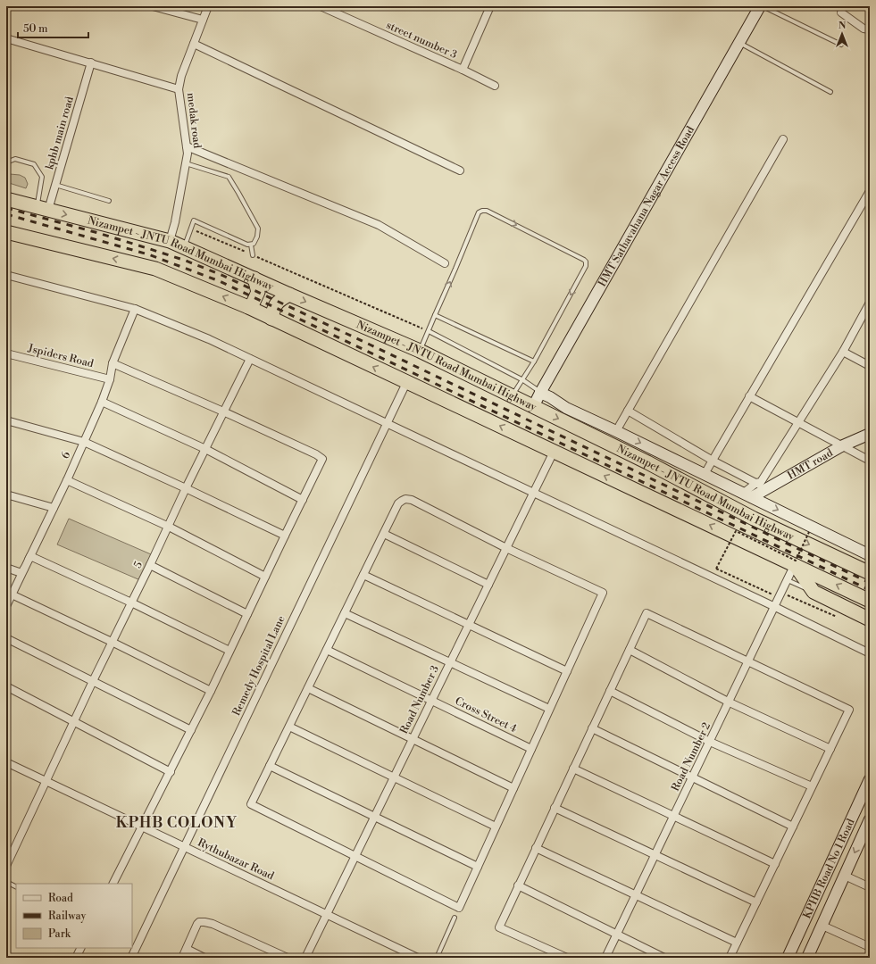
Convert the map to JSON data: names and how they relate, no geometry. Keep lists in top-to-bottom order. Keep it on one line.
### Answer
{"streets":{"highway":["Nizampet - JNTU Road Mumbai Highway"],"street":["street number 3","medak road","kphb main road","HMT Sathavahana Nagar Access Road","Jspiders Road","6","HMT road","5","Remedy Hospital Lane","Road Number 3","Cross Street 4","Road Number 2","Rythubazar Road","KPHB Road No 1 Road"]},"crossings":[["medak road","Nizampet - JNTU Road Mumbai Highway"],["kphb main road","Nizampet - JNTU Road Mumbai Highway"],["HMT Sathavahana Nagar Access Road","Nizampet - JNTU Road Mumbai Highway"],["Nizampet - JNTU Road Mumbai Highway","Remedy Hospital Lane"],["Nizampet - JNTU Road Mumbai Highway","Road Number 3"],["Nizampet - JNTU Road Mumbai Highway","Road Number 2"],["Jspiders Road","6"],["5","Rythubazar Road"],["Remedy Hospital Lane","Rythubazar Road"],["Road Number 3","Cross Street 4"],["Road Number 3","Rythubazar Road"]],"districts":["KPHB COLONY"],"legend":["Road","Railway","Park"],"scale_bar":"50 m","north":"top"}
